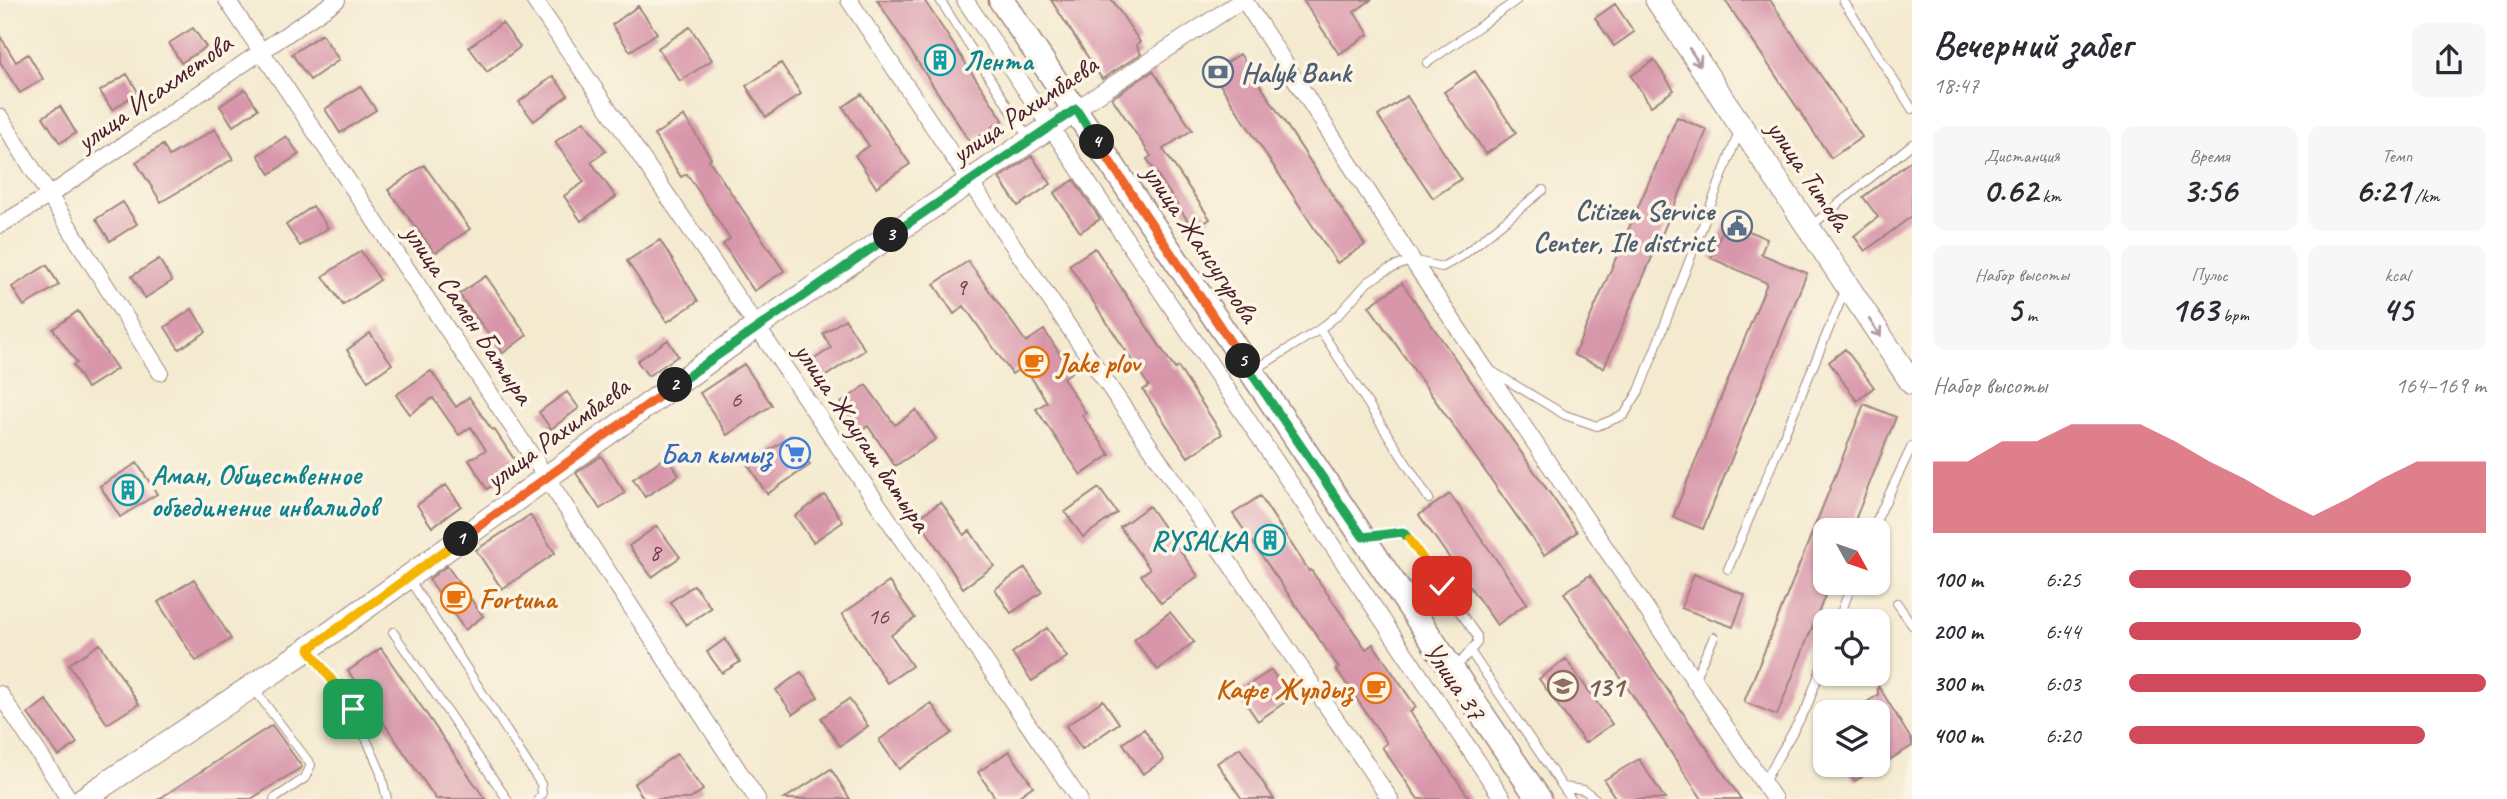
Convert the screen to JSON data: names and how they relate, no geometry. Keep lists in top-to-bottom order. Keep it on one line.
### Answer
{"streets":{"main road":["улица Жансугурова"],"street":["улица Исахметова","улица Рахимбаева","улица Титова","улица Самен Батыра","улица Жаугаш батыра","Улица 37"]},"crossings":[["улица Исахметова","улица Самен Батыра"],["улица Рахимбаева","улица Жансугурова"],["улица Рахимбаева","улица Самен Батыра"],["улица Рахимбаева","улица Жаугаш батыра"]],"one_way":["улица Титова"],"places":{"building":["Лента","Аман, Общественное объединение инвалидов","RYSALKA"],"bank":["Halyk Bank"],"public building":["Citizen Service Center, Ile district"],"cafe":["Jake plov","Fortuna","Кафе Жулдыз"],"supermarket":["Бал кымыз"],"school or university":["131"]},"house_numbers":["9","6","8","16"],"north":"bottom right","page":{"heading":["Вечерний забег","18:47"],"stats":[["Дистанция","0.62 km"],["Время","3:56"],["Темп","6:21 /km"],["Набор высоты","5 m"],["Пульс","163 bpm"],["kcal","45"]],"pins":["4","3","5","2","1"],"chart":["Набор высоты","164–169 m"],"list":[{"name":"100 m","note":"6:25"},{"name":"200 m","note":"6:44"},{"name":"300 m","note":"6:03"},{"name":"400 m","note":"6:20"}]}}
